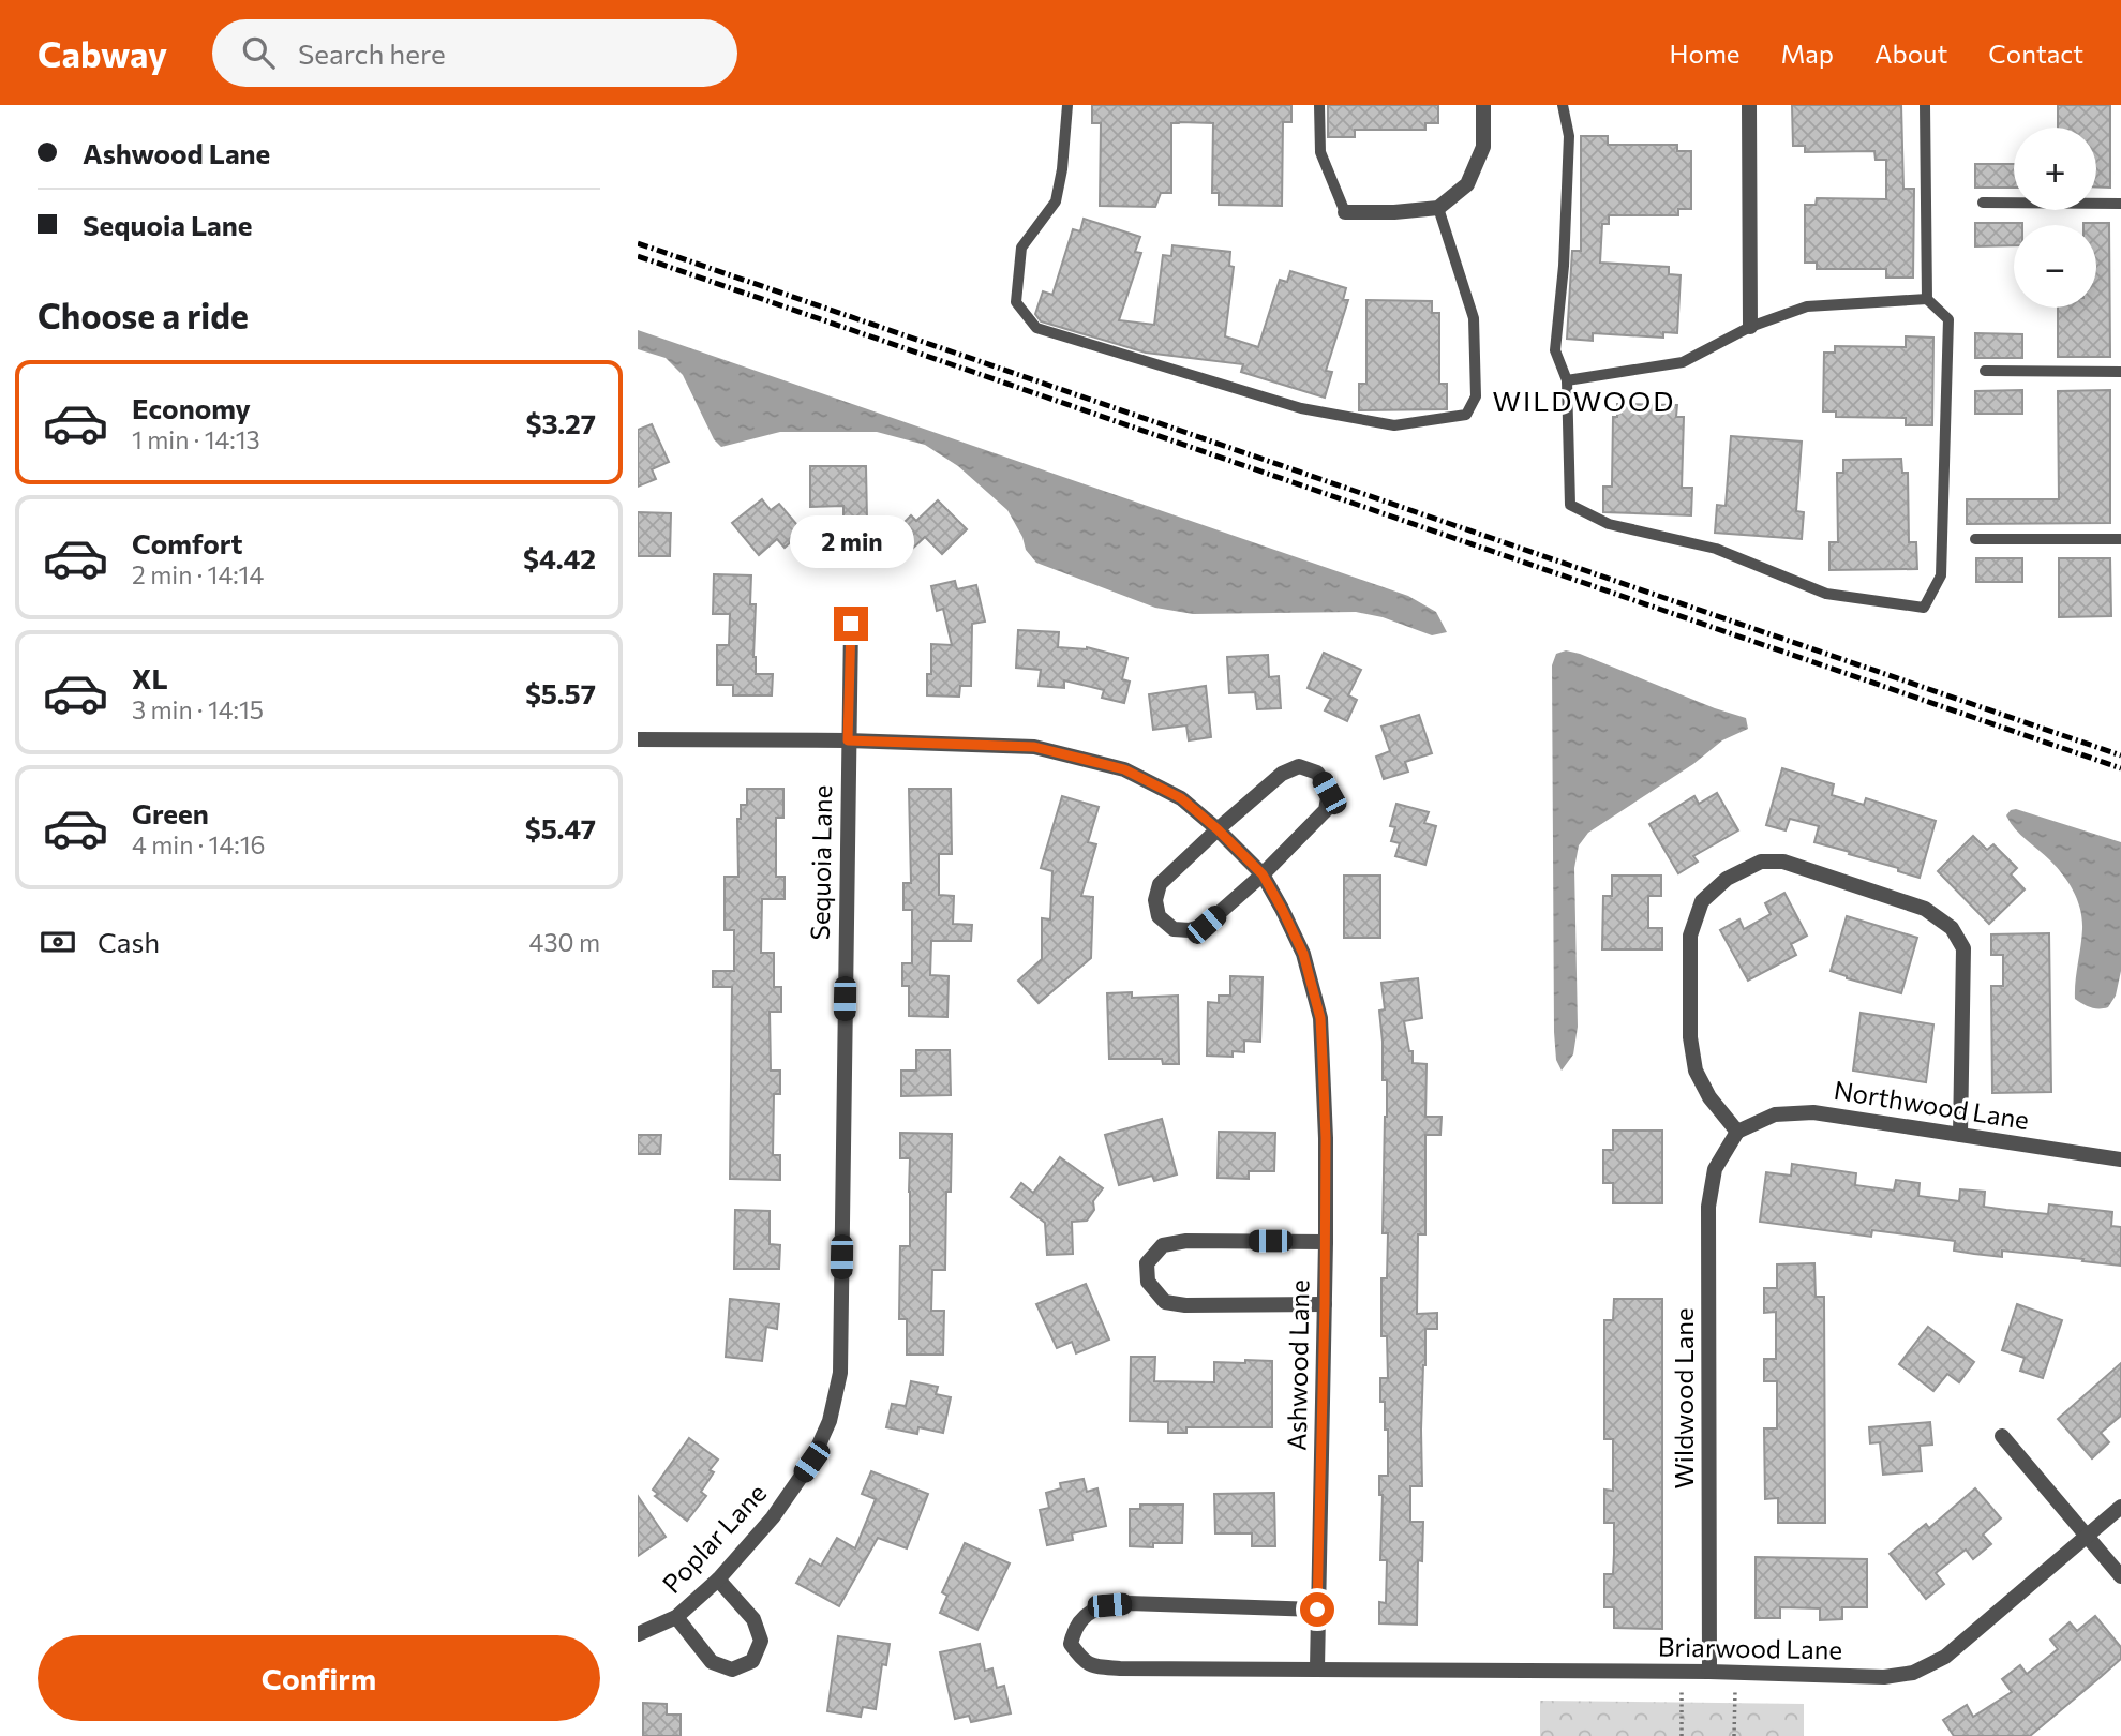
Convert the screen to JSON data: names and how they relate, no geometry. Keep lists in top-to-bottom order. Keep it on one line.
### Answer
{"streets":{"street":["Sequoia Lane","Northwood Lane","Ashwood Lane","Wildwood Lane","Poplar Lane","Briarwood Lane"]},"crossings":[["Sequoia Lane","Ashwood Lane"],["Sequoia Lane","Poplar Lane"],["Northwood Lane","Wildwood Lane"],["Ashwood Lane","Briarwood Lane"],["Wildwood Lane","Briarwood Lane"]],"districts":["WILDWOOD"],"page":{"header":"Cabway","search":"Search here","nav":["Home","Map","About","Contact"],"banner":["Ashwood Lane","Sequoia Lane"],"map_buttons":["+","−"],"heading":"Choose a ride","list":[{"name":"Economy","note":"1 min · 14:13","value":"$3.27"},{"name":"Comfort","note":"2 min · 14:14","value":"$4.42"},{"name":"XL","note":"3 min · 14:15","value":"$5.57"},{"name":"Green","note":"4 min · 14:16","value":"$5.47"}],"bubble":"2 min","pay":["Cash","430 m"],"buttons":"Confirm"}}
